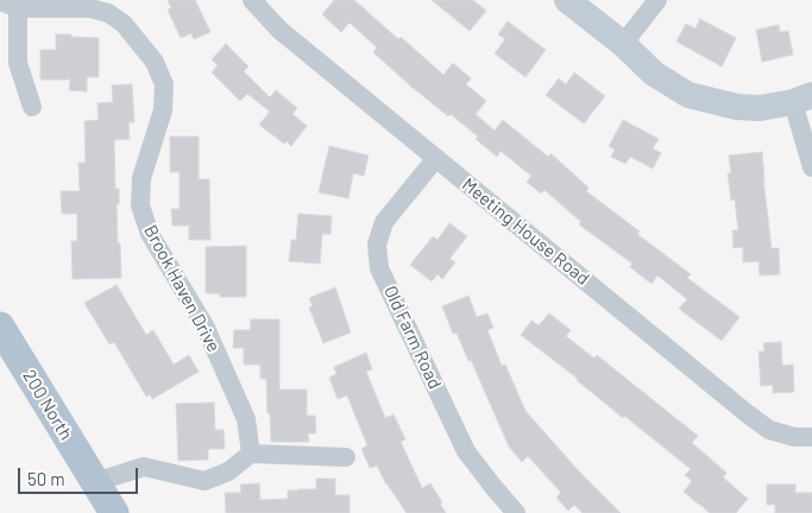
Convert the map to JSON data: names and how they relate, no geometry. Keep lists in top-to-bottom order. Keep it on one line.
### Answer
{"streets":{"main road":["200 North"],"street":["Meeting House Road","Brook Haven Drive","Old Farm Road"]},"crossings":[["Meeting House Road","Old Farm Road"]],"scale_bar":"50 m"}
